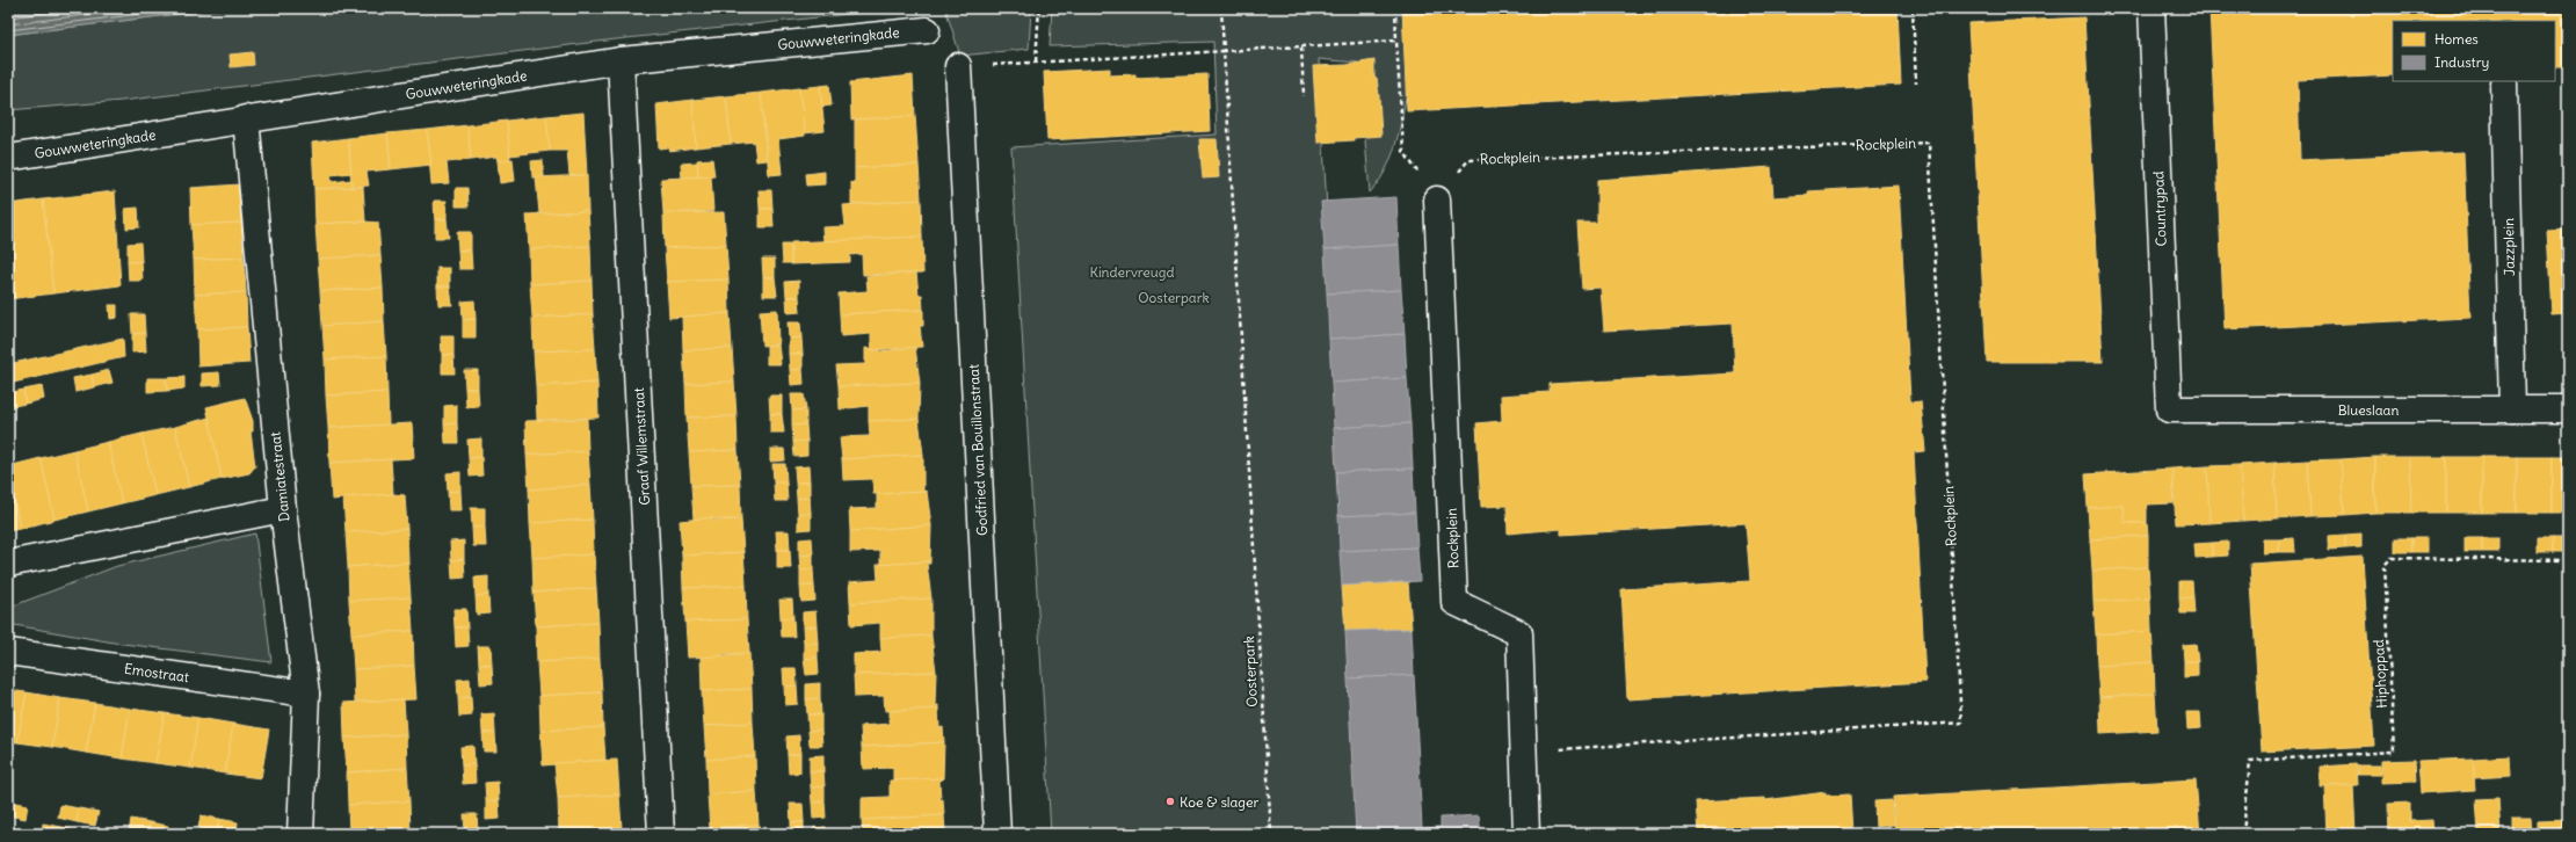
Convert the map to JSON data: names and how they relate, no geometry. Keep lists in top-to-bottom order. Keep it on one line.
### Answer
{"streets":{"street":["Gouwweteringkade","Rockplein","Countrypad","Jazzplein","Blueslaan","Graaf Willemstraat","Godfried van Bouillonstraat","Damiatestraat","Emostraat"],"path":["Oosterpark","Hiphoppad"]},"crossings":[["Gouwweteringkade","Graaf Willemstraat"],["Gouwweteringkade","Damiatestraat"],["Countrypad","Blueslaan"],["Jazzplein","Blueslaan"],["Damiatestraat","Emostraat"]],"parks":["Kindervreugd","Oosterpark"],"places":["Koe & slager"],"legend":["Homes","Industry"]}
